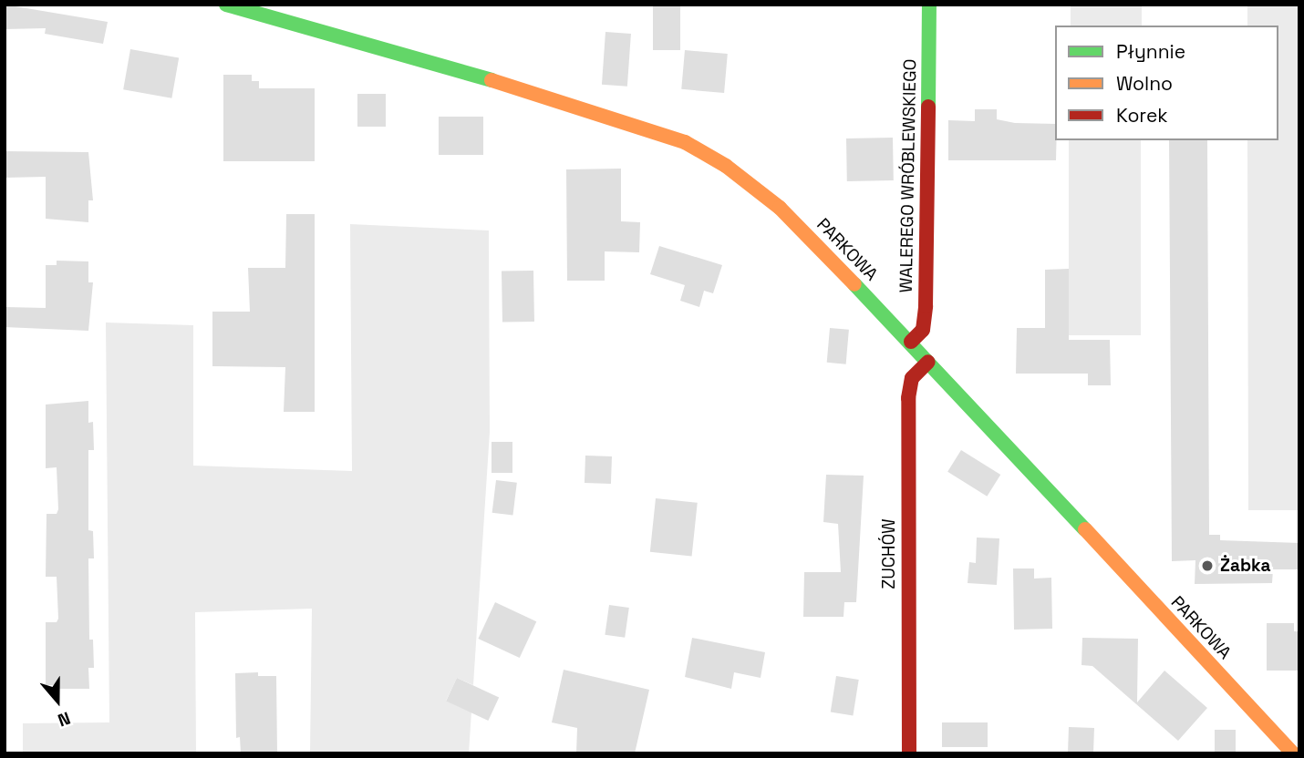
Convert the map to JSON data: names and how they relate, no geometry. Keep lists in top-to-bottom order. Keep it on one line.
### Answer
{"streets":{"street":["WALEREGO WRÓBLEWSKIEGO","PARKOWA","ZUCHÓW"]},"crossings":[["WALEREGO WRÓBLEWSKIEGO","PARKOWA"],["PARKOWA","ZUCHÓW"]],"places":["Żabka"],"legend":["Płynnie","Wolno","Korek"],"north":"bottom"}
